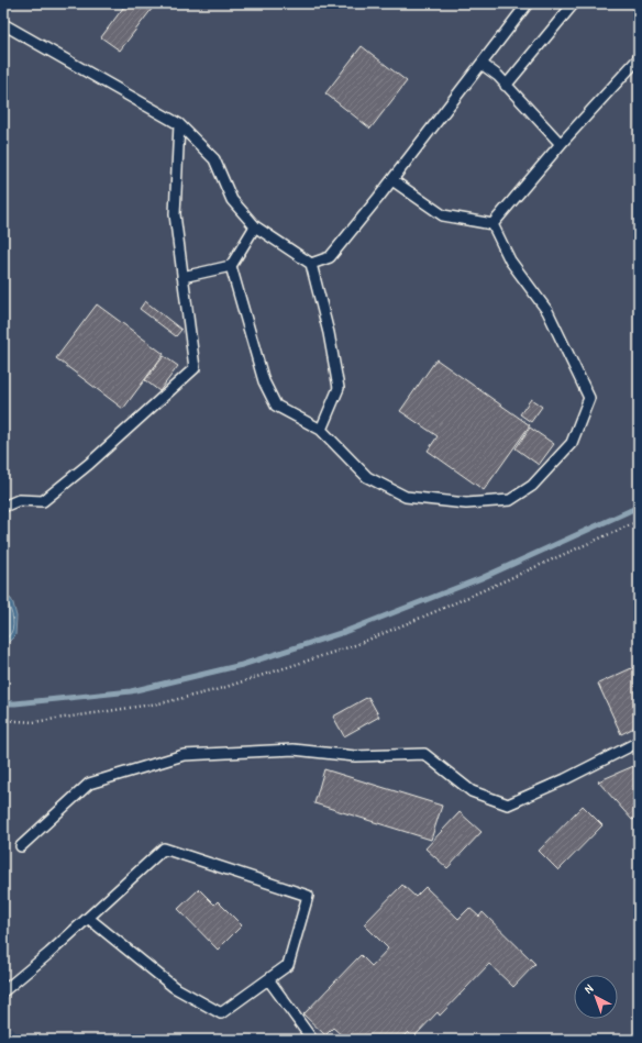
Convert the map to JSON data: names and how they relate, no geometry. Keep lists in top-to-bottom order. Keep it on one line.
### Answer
{"north":"top left"}
